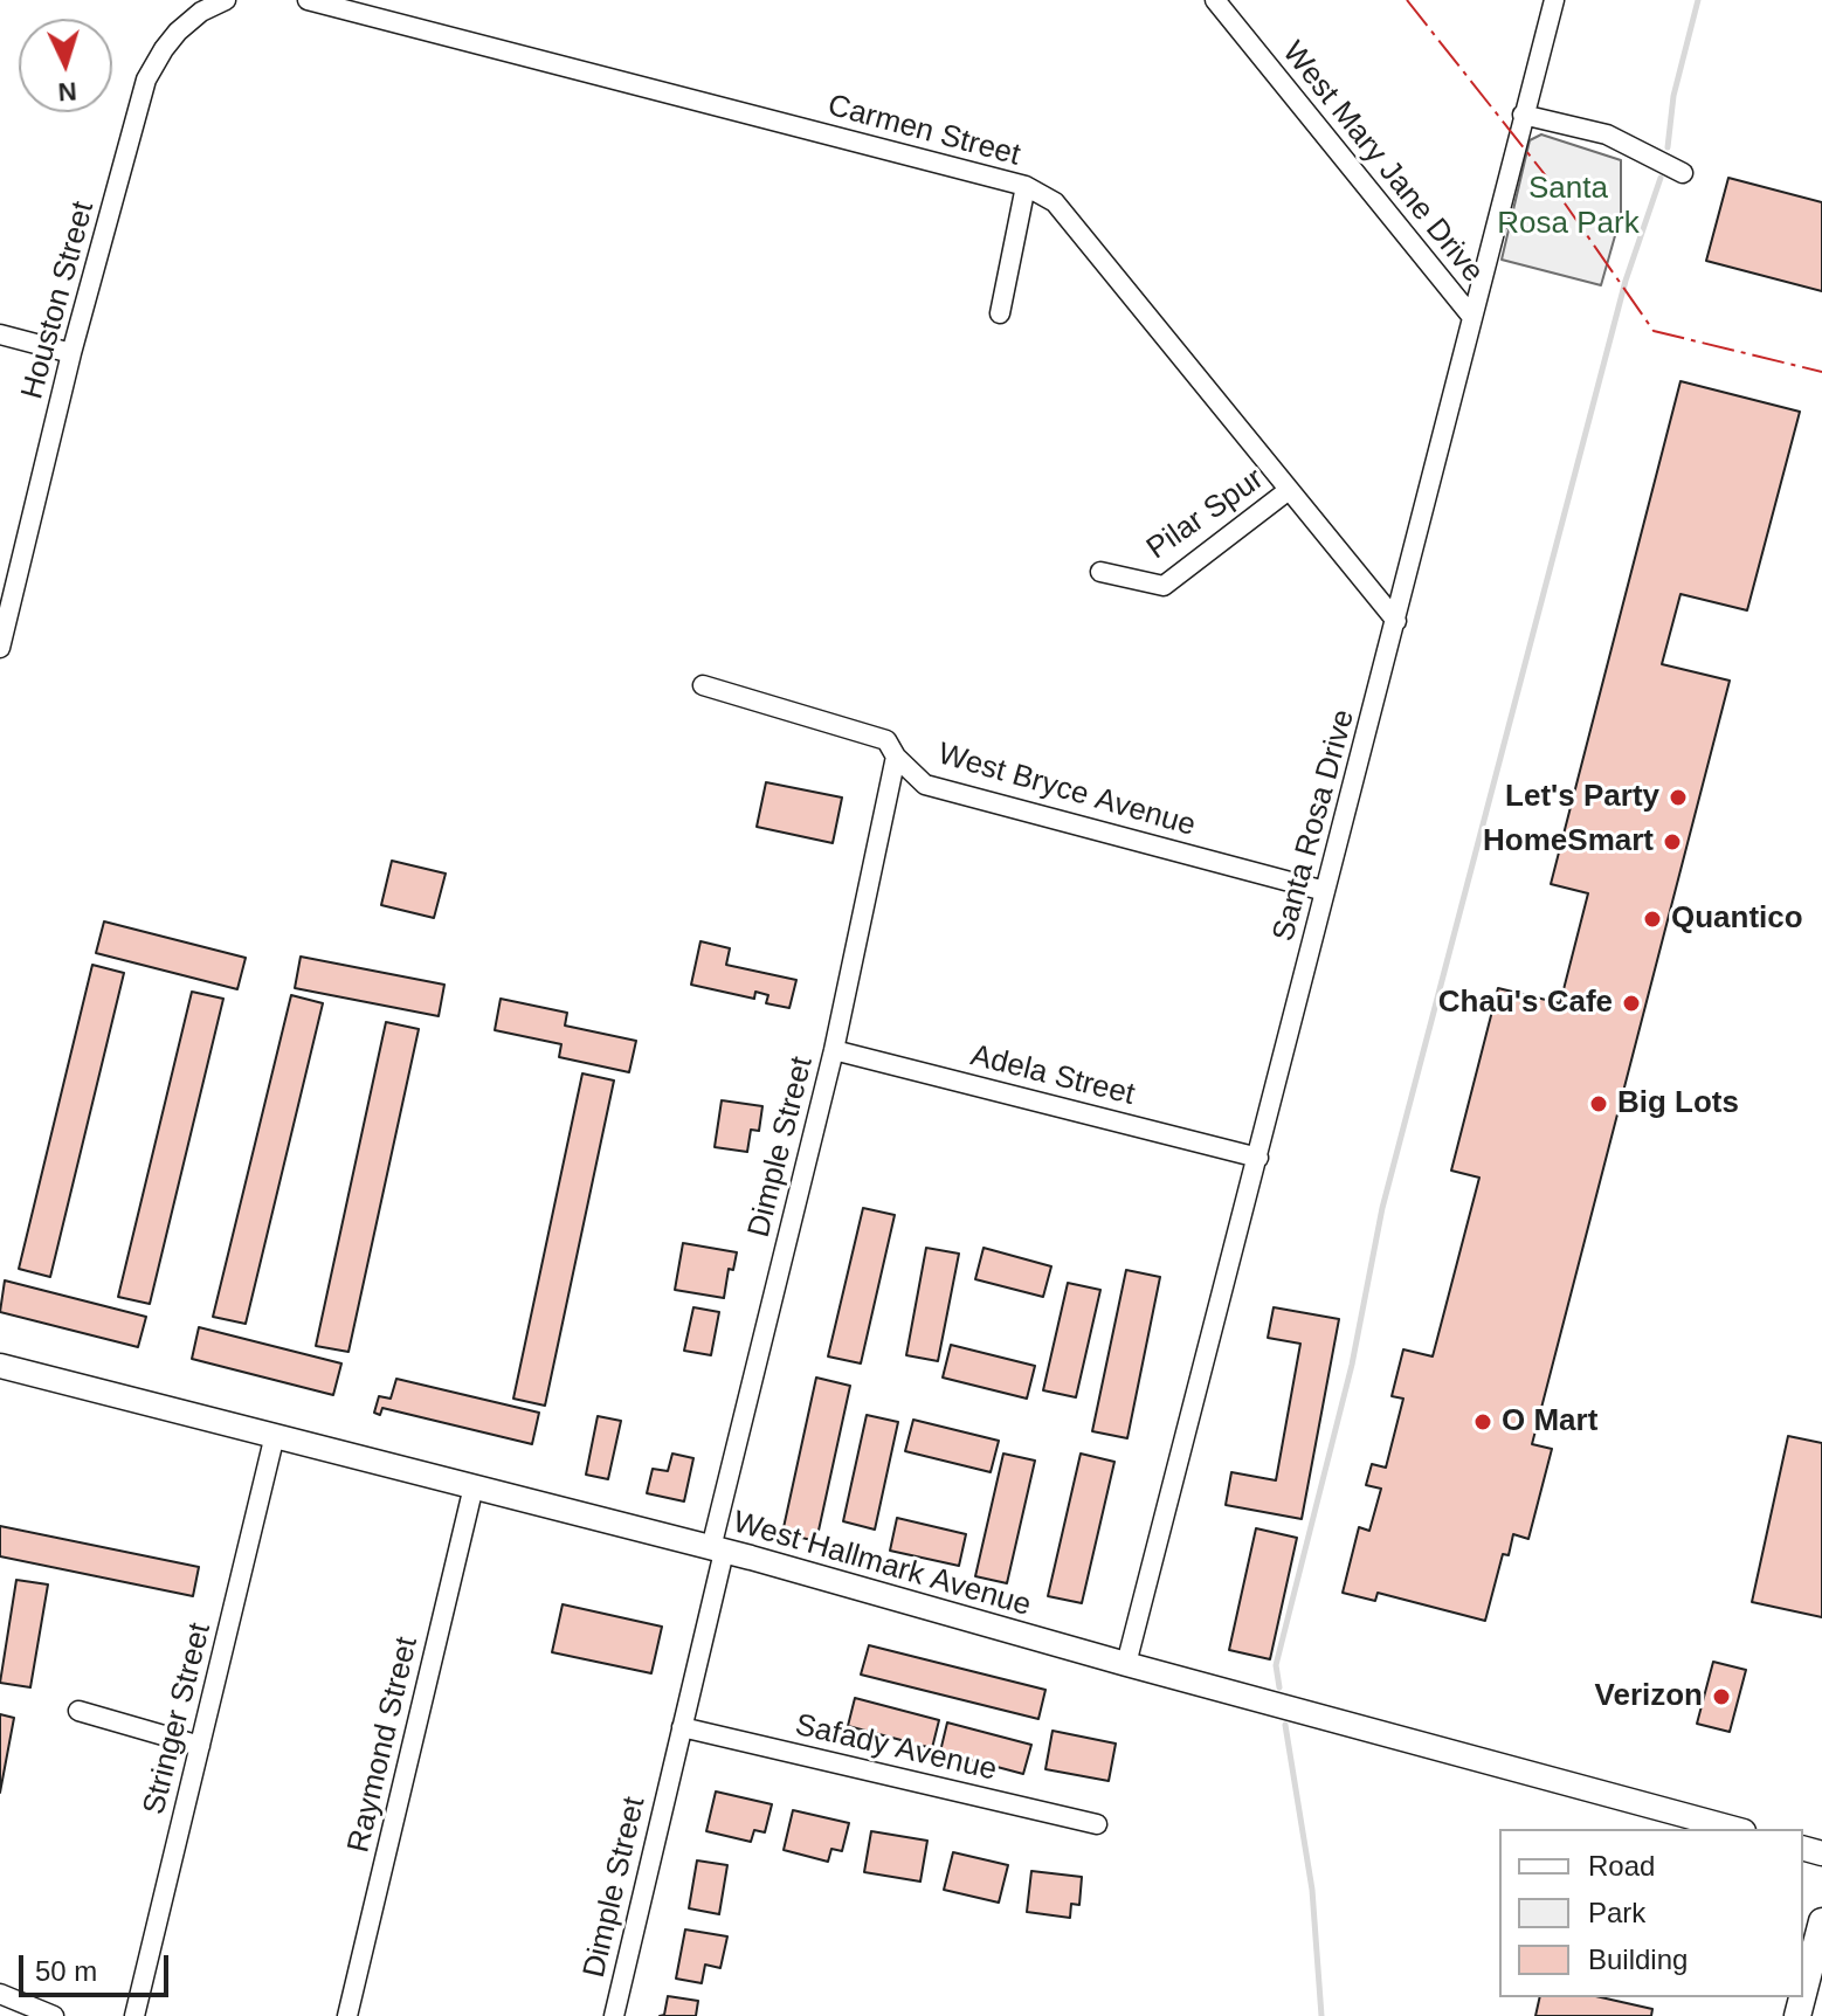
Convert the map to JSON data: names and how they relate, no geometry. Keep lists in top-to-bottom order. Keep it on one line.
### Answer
{"streets":{"street":["Carmen Street","West Mary Jane Drive","Houston Street","Pilar Spur","West Bryce Avenue","Santa Rosa Drive","Adela Street","Dimple Street","West Hallmark Avenue","Stringer Street","Raymond Street","Safady Avenue"]},"crossings":[["Carmen Street","Pilar Spur"],["Carmen Street","Santa Rosa Drive"],["West Mary Jane Drive","Santa Rosa Drive"],["West Bryce Avenue","Santa Rosa Drive"],["West Bryce Avenue","Dimple Street"],["Santa Rosa Drive","Adela Street"],["Santa Rosa Drive","West Hallmark Avenue"],["Adela Street","Dimple Street"],["Dimple Street","West Hallmark Avenue"],["Dimple Street","Safady Avenue"],["West Hallmark Avenue","Stringer Street"],["West Hallmark Avenue","Raymond Street"]],"parks":["Santa Rosa Park"],"places":["Let's Party","HomeSmart","Quantico","Chau's Cafe","Big Lots","O Mart","Verizon"],"legend":["Road","Park","Building"],"scale_bar":"50 m","north":"bottom"}
